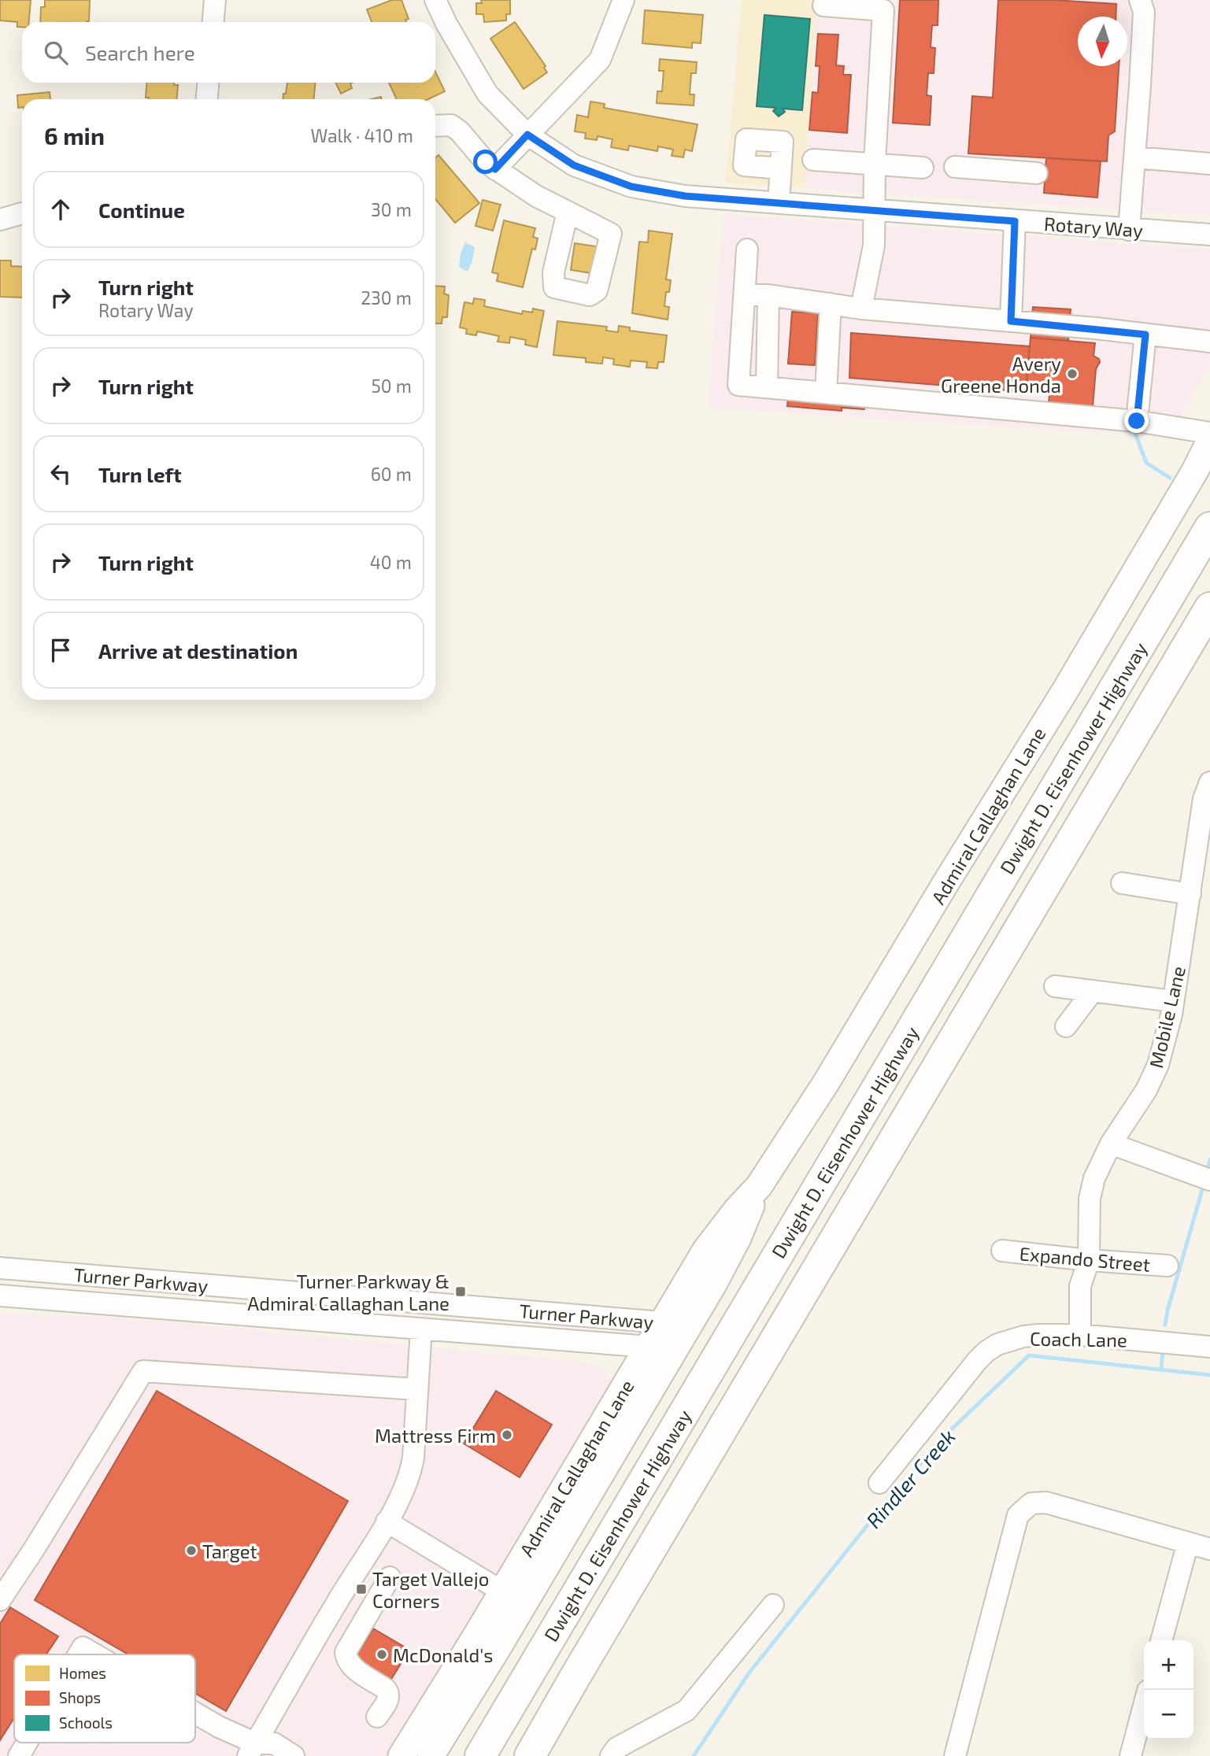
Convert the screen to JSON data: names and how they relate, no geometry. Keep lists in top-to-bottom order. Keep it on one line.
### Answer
{"streets":{"highway":["Dwight D. Eisenhower Highway"],"main road":["Admiral Callaghan Lane"],"street":["Rotary Way","Mobile Lane","Expando Street","Turner Parkway","Coach Lane"]},"crossings":[["Admiral Callaghan Lane","Turner Parkway"],["Mobile Lane","Expando Street"],["Mobile Lane","Coach Lane"]],"water":["Rindler Creek"],"places":{"other":["Avery Greene Honda","Mattress Firm","Target","McDonald's"],"transit":["Turner Parkway & Admiral Callaghan Lane","Target Vallejo Corners"]},"legend":["Homes","Shops","Schools"],"north":"bottom","page":{"search":"Search here","heading":["6 min","Walk · 410 m"],"list":[["Continue","30 m"],["Turn right","Rotary Way","230 m"],["Turn right","50 m"],["Turn left","60 m"],["Turn right","40 m"],"Arrive at destination"],"map_buttons":["+","−"]}}
